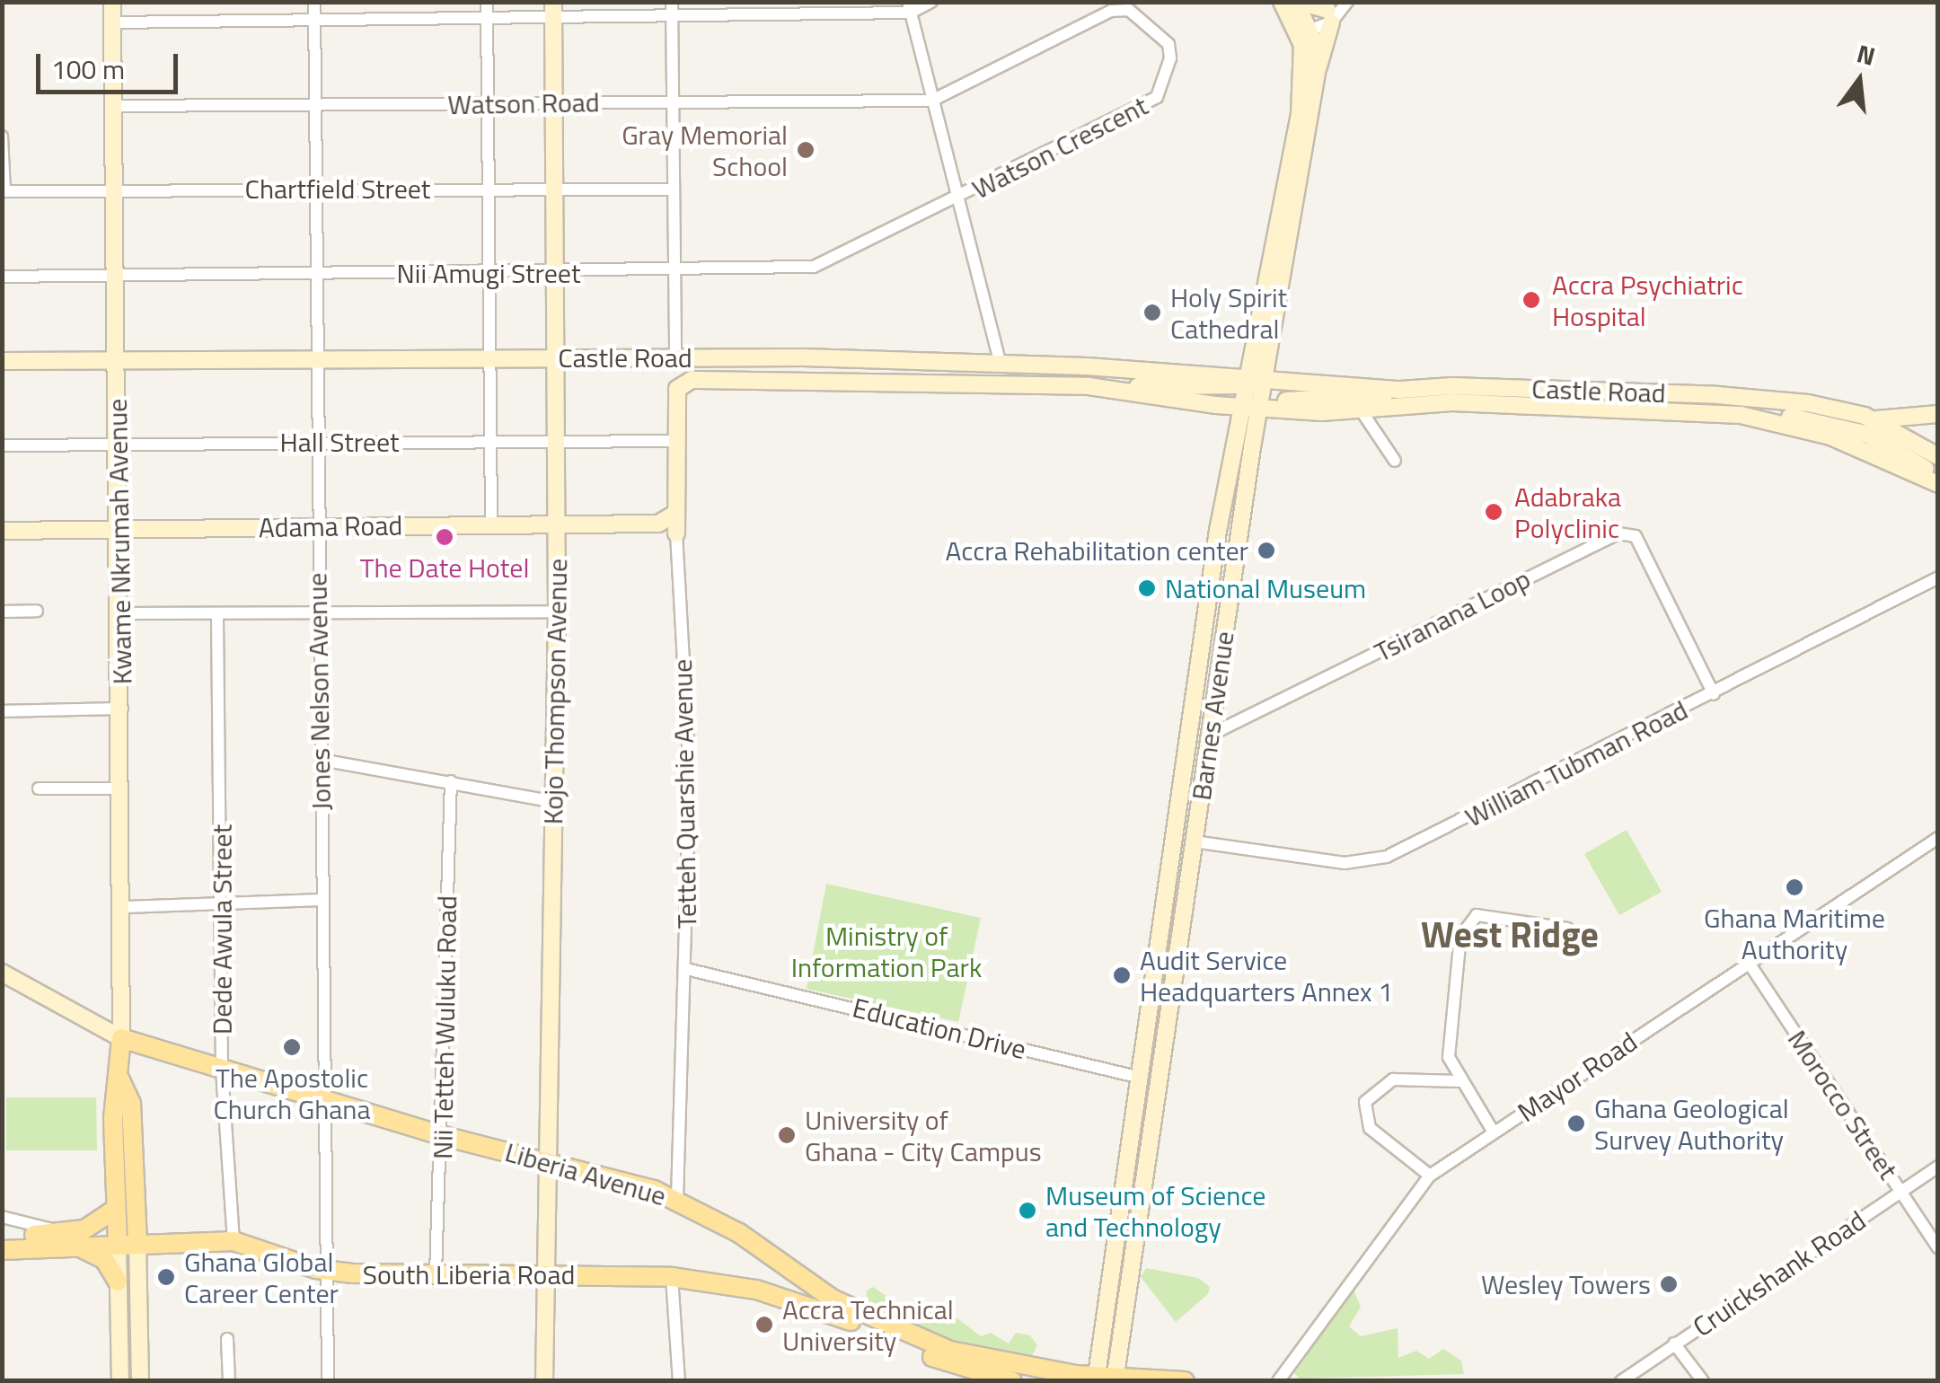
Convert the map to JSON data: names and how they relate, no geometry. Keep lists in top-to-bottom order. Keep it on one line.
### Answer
{"streets":{"main road":["Castle Road","Adama Road","Kwame Nkrumah Avenue","Kojo Thompson Avenue","Barnes Avenue","Tetteh Quarshie Avenue","Liberia Avenue","South Liberia Road"],"street":["Watson Road","Watson Crescent","Chartfield Street","Nii Amugi Street","Hall Street","Tsiranana Loop","Jones Nelson Avenue","William Tubman Road","Dede Awula Street","Nii Tetteh Wuluku Road","Education Drive","Mayor Road","Morocco Street","Cruickshank Road"]},"crossings":[["Watson Road","Watson Crescent"],["Watson Road","Kwame Nkrumah Avenue"],["Watson Road","Jones Nelson Avenue"],["Watson Road","Kojo Thompson Avenue"],["Watson Crescent","Nii Amugi Street"],["Chartfield Street","Kwame Nkrumah Avenue"],["Chartfield Street","Jones Nelson Avenue"],["Chartfield Street","Kojo Thompson Avenue"],["Nii Amugi Street","Kwame Nkrumah Avenue"],["Nii Amugi Street","Jones Nelson Avenue"],["Nii Amugi Street","Kojo Thompson Avenue"],["Castle Road","Kwame Nkrumah Avenue"],["Castle Road","Jones Nelson Avenue"],["Castle Road","Kojo Thompson Avenue"],["Castle Road","Barnes Avenue"],["Castle Road","Tetteh Quarshie Avenue"],["Hall Street","Kwame Nkrumah Avenue"],["Hall Street","Jones Nelson Avenue"],["Hall Street","Kojo Thompson Avenue"],["Hall Street","Tetteh Quarshie Avenue"],["Adama Road","Kwame Nkrumah Avenue"],["Adama Road","Jones Nelson Avenue"],["Adama Road","Kojo Thompson Avenue"],["Adama Road","Tetteh Quarshie Avenue"],["Kwame Nkrumah Avenue","Liberia Avenue"],["Kwame Nkrumah Avenue","South Liberia Road"],["Tsiranana Loop","Barnes Avenue"],["Tsiranana Loop","William Tubman Road"],["Jones Nelson Avenue","Liberia Avenue"],["Jones Nelson Avenue","South Liberia Road"],["Kojo Thompson Avenue","Liberia Avenue"],["Kojo Thompson Avenue","South Liberia Road"],["Barnes Avenue","William Tubman Road"],["Barnes Avenue","Education Drive"],["Barnes Avenue","Liberia Avenue"],["Tetteh Quarshie Avenue","Education Drive"],["Tetteh Quarshie Avenue","Liberia Avenue"],["Dede Awula Street","Liberia Avenue"],["Dede Awula Street","South Liberia Road"],["Nii Tetteh Wuluku Road","Liberia Avenue"],["Nii Tetteh Wuluku Road","South Liberia Road"],["Mayor Road","Morocco Street"],["Morocco Street","Cruickshank Road"],["Liberia Avenue","South Liberia Road"]],"districts":["West Ridge"],"parks":["Ministry of Information Park"],"places":["Gray Memorial School","Accra Psychiatric Hospital","Holy Spirit Cathedral","Adabraka Polyclinic","The Date Hotel","Accra Rehabilitation center","National Museum","Ghana Maritime Authority","Audit Service Headquarters Annex 1","The Apostolic Church Ghana","Ghana Geological Survey Authority","University of Ghana - City Campus","Museum of Science and Technology","Ghana Global Career Center","Wesley Towers","Accra Technical University"],"scale_bar":"100 m","north":"top"}
